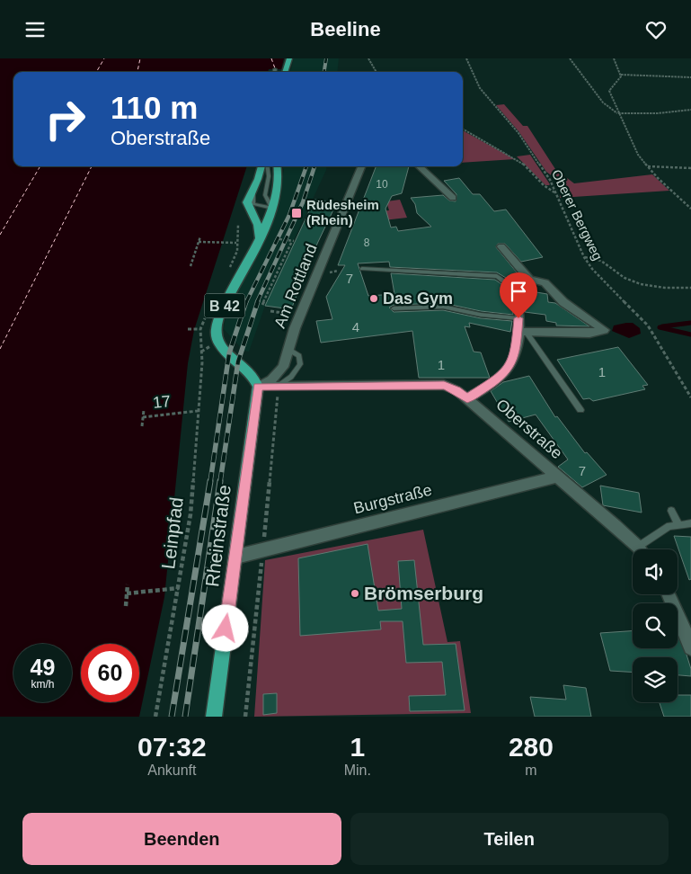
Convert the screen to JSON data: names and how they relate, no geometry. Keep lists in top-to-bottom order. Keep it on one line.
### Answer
{"streets":{"main road":["B 42","Rheinstraße"],"street":["Am Rottland","Oberstraße","Burgstraße"],"path":["Oberer Bergweg","17","Leinpfad"]},"crossings":[["Am Rottland","B 42"],["Am Rottland","Oberstraße"],["Am Rottland","Rheinstraße"],["B 42","Oberstraße"],["B 42","Rheinstraße"],["17","Leinpfad"],["Oberstraße","Burgstraße"],["Oberstraße","Rheinstraße"],["Burgstraße","Rheinstraße"]],"places":{"transit":["Rüdesheim (Rhein)"],"other":["Das Gym","Brömserburg"]},"house_numbers":["10","8","7","4","1","1","7"],"page":{"header":"Beeline","turn":["110 m","Oberstraße"],"speed":"49 km/h","limit":"60","eta":["07:32","Ankunft","1","Min.","280","m"],"buttons":["Beenden","Teilen"]}}
